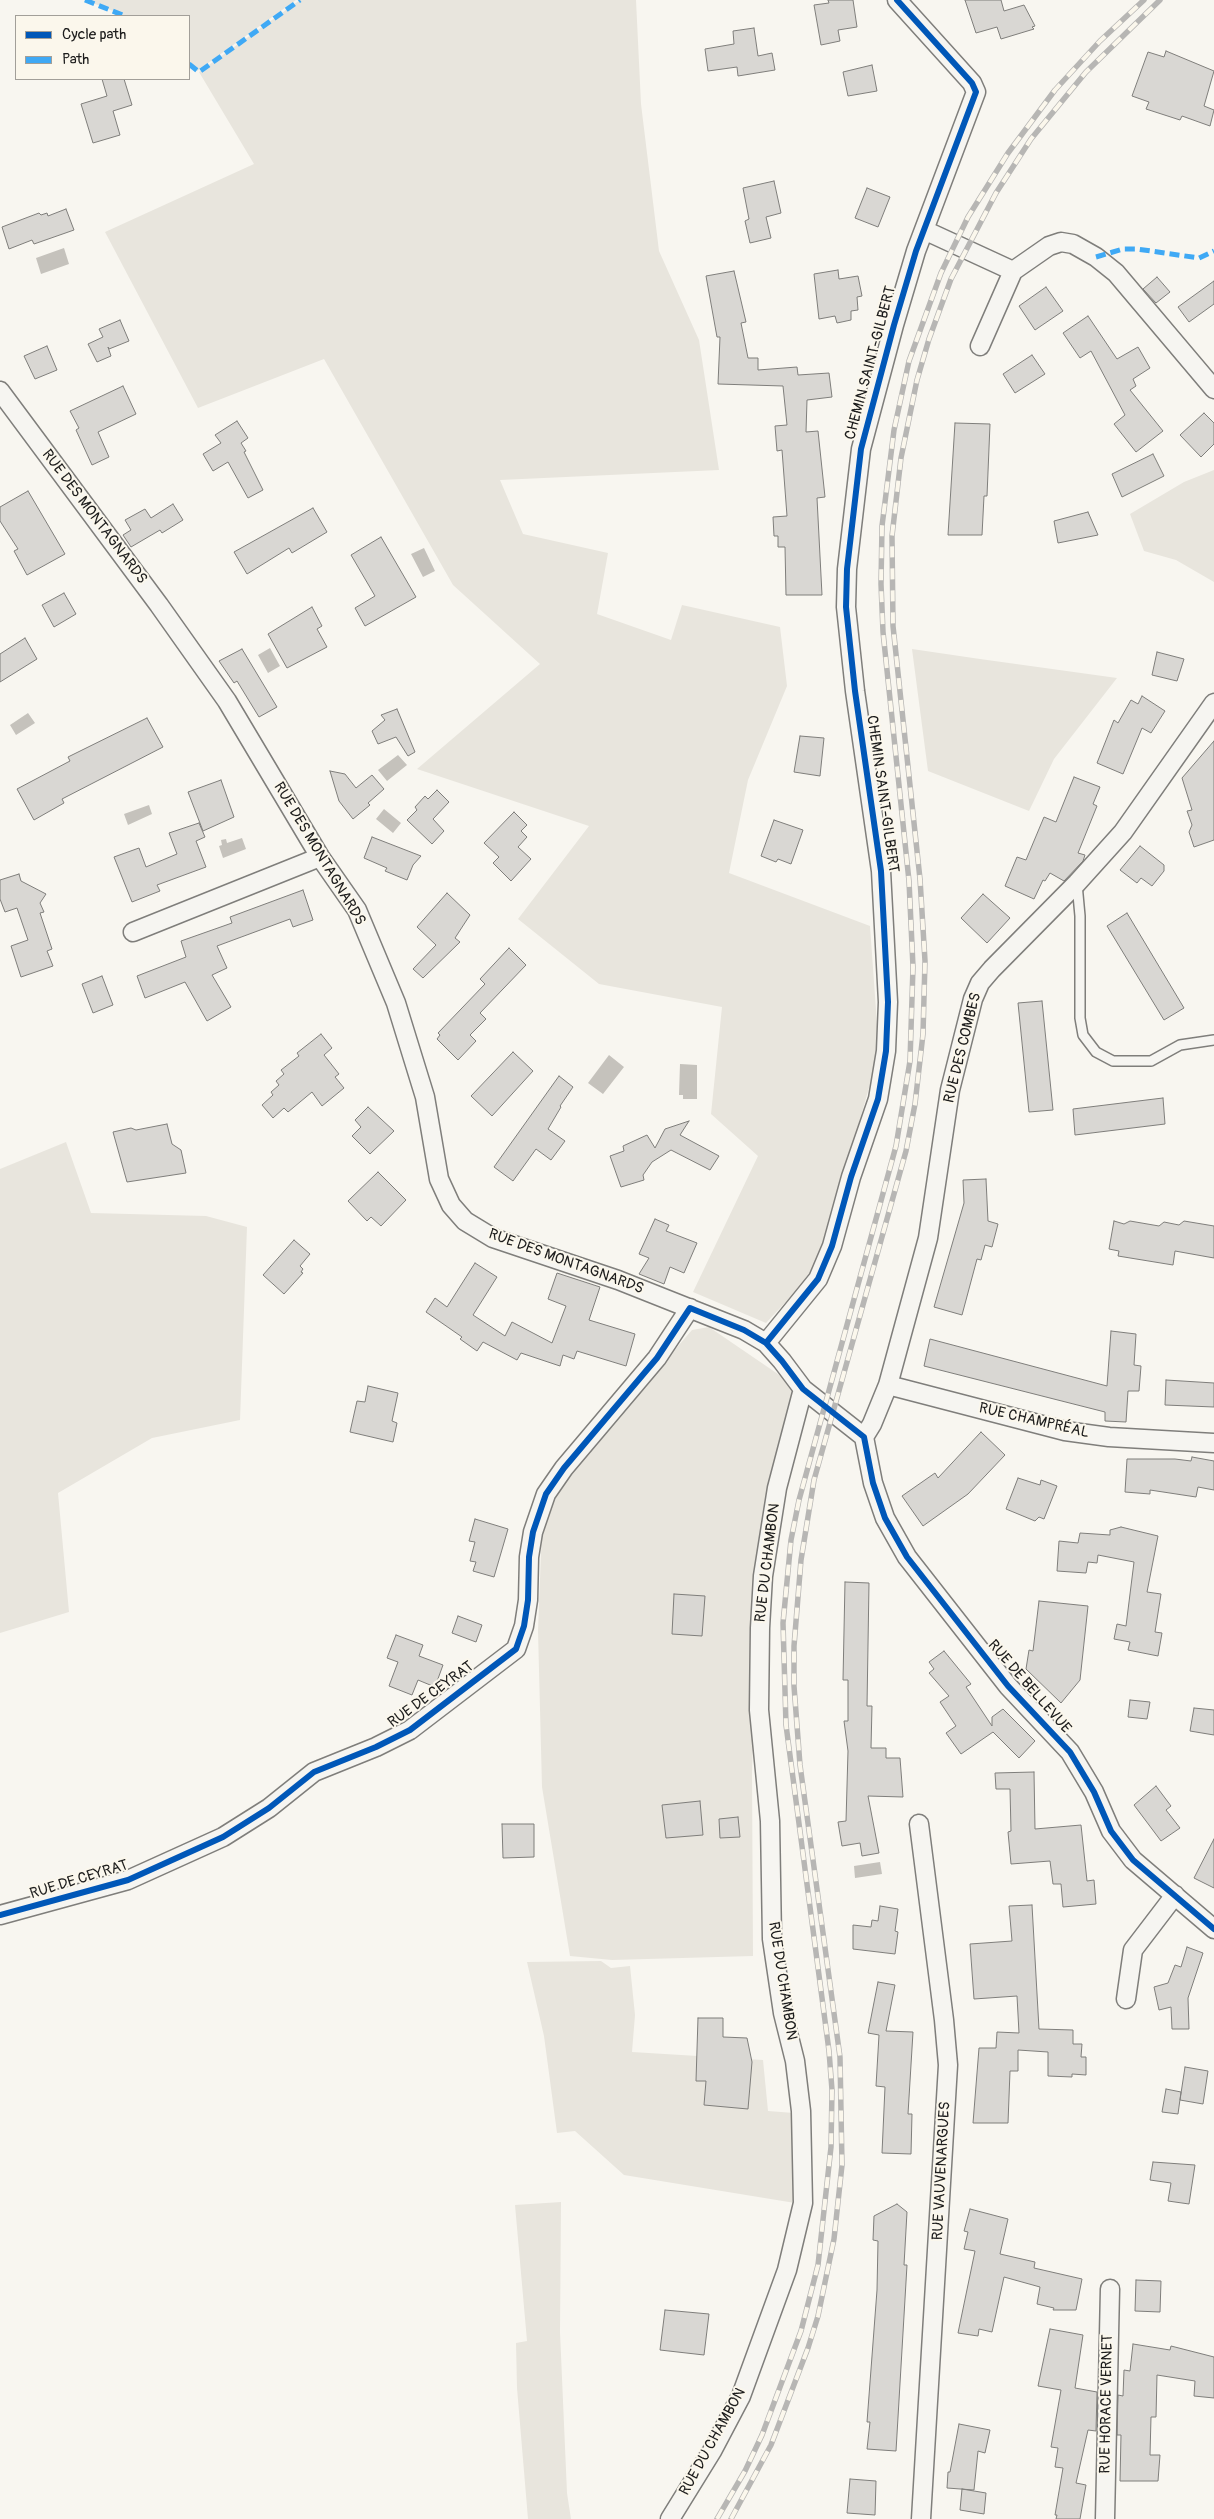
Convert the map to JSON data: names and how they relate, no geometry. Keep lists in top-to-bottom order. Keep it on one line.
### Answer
{"streets":{"street":["CHEMIN SAINT-GILBERT","RUE DES MONTAGNARDS","RUE DES COMBES","RUE CHAMPRÉAL","RUE DU CHAMBON","RUE DE BELLEVUE","RUE DE CEYRAT","RUE VAUVENARGUES","RUE HORACE VERNET"]},"crossings":[["CHEMIN SAINT-GILBERT","RUE DES MONTAGNARDS"],["RUE DES MONTAGNARDS","RUE DES COMBES"],["RUE DES MONTAGNARDS","RUE DU CHAMBON"],["RUE DES MONTAGNARDS","RUE DE BELLEVUE"],["RUE DES MONTAGNARDS","RUE DE CEYRAT"],["RUE DES COMBES","RUE CHAMPRÉAL"],["RUE DES COMBES","RUE DE BELLEVUE"]],"legend":["Cycle path","Path"]}
